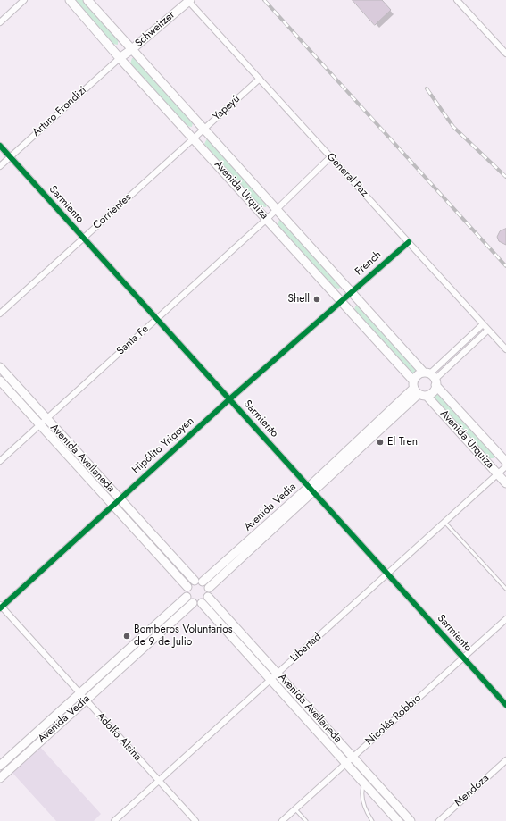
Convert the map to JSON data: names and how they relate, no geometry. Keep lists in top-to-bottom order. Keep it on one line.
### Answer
{"streets":{"main road":["Schweitzer","Avenida Urquiza","Avenida Avellaneda","Avenida Vedia"],"street":["Yapeyú","Arturo Frondizi","General Paz","Sarmiento","Corrientes","French","Santa Fe","Hipólito Yrigoyen","Libertad","Nicolás Robbio","Adolfo Alsina","Mendoza"]},"crossings":[["Schweitzer","Arturo Frondizi"],["Schweitzer","General Paz"],["Schweitzer","Avenida Urquiza"],["Yapeyú","General Paz"],["Yapeyú","Avenida Urquiza"],["Yapeyú","Corrientes"],["Arturo Frondizi","Avenida Urquiza"],["Arturo Frondizi","Sarmiento"],["General Paz","French"],["General Paz","Santa Fe"],["Avenida Urquiza","Corrientes"],["Avenida Urquiza","French"],["Avenida Urquiza","Santa Fe"],["Avenida Urquiza","Hipólito Yrigoyen"],["Avenida Urquiza","Avenida Vedia"],["Avenida Urquiza","Libertad"],["Sarmiento","Corrientes"],["Sarmiento","Santa Fe"],["Sarmiento","Hipólito Yrigoyen"],["Sarmiento","Avenida Vedia"],["Sarmiento","Libertad"],["Sarmiento","Nicolás Robbio"],["French","Hipólito Yrigoyen"],["Santa Fe","Avenida Avellaneda"],["Hipólito Yrigoyen","Avenida Avellaneda"],["Hipólito Yrigoyen","Adolfo Alsina"],["Avenida Avellaneda","Avenida Vedia"],["Avenida Avellaneda","Libertad"],["Avenida Avellaneda","Nicolás Robbio"],["Avenida Vedia","Adolfo Alsina"],["Libertad","Adolfo Alsina"]],"places":["Shell","El Tren","Bomberos Voluntarios de 9 de Julio"]}
